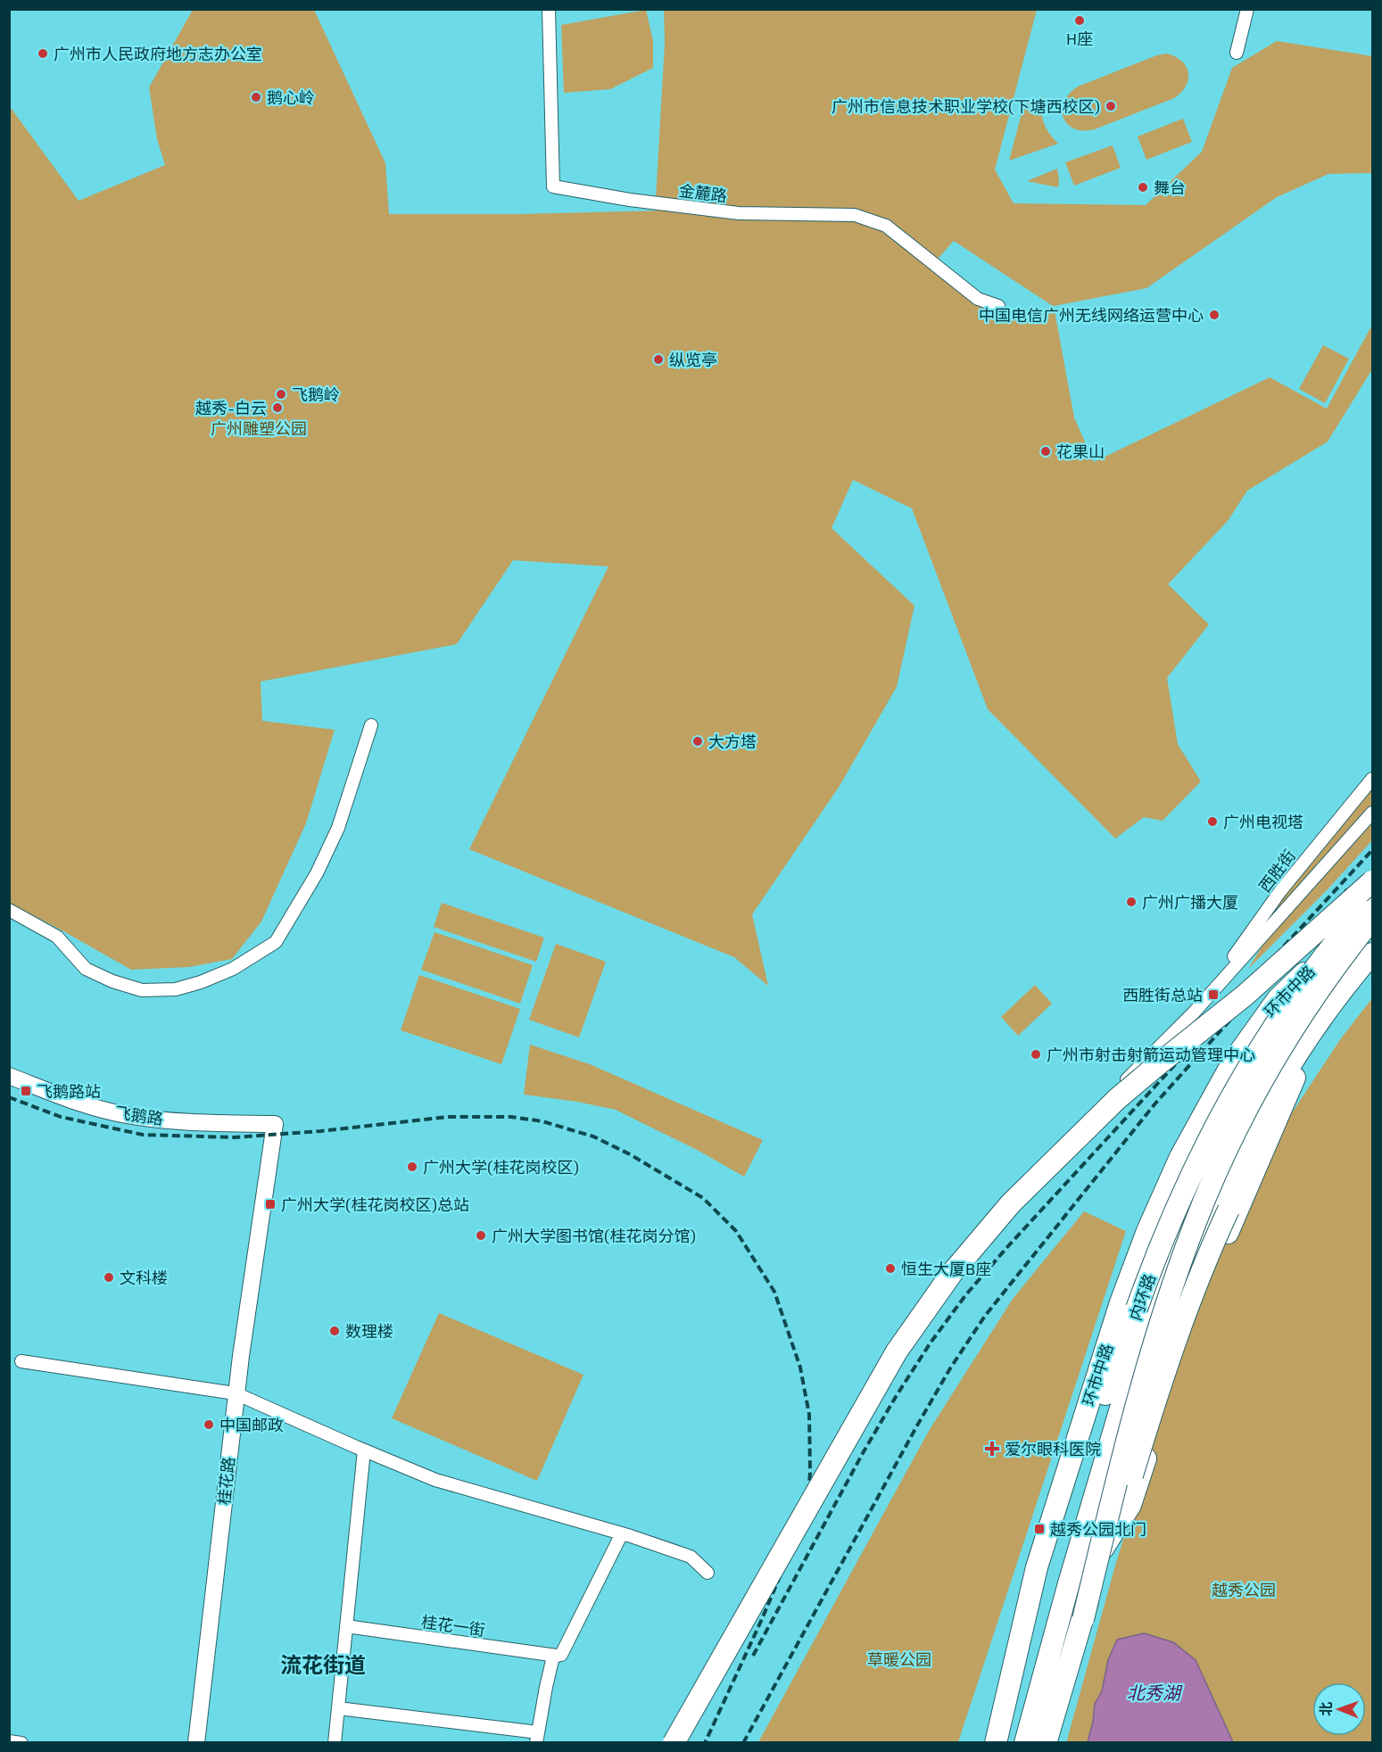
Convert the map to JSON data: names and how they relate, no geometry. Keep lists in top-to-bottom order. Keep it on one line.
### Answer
{"streets":{"highway":["环市中路","内环路"],"street":["金麓路","西胜街","飞鹅路","桂花路","桂花一街"]},"crossings":[["环市中路","内环路"],["飞鹅路","桂花路"]],"districts":["流花街道"],"water":["北秀湖"],"parks":["广州雕塑公园","越秀公园","草暖公园"],"places":{"other":["H座","广州市人民政府地方志办公室","鹅心岭","广州市信息技术职业学校(下塘西校区)","舞台","中国电信广州无线网络运营中心","纵览亭","飞鹅岭","越秀-白云","花果山","大方塔","广州电视塔","广州广播大厦","广州市射击射箭运动管理中心","广州大学(桂花岗校区)","广州大学图书馆(桂花岗分馆)","恒生大厦B座","文科楼","数理楼","中国邮政"],"transit":["西胜街总站","飞鹅路站","广州大学(桂花岗校区)总站","越秀公园北门"],"health":["爱尔眼科医院"]},"north":"left"}
